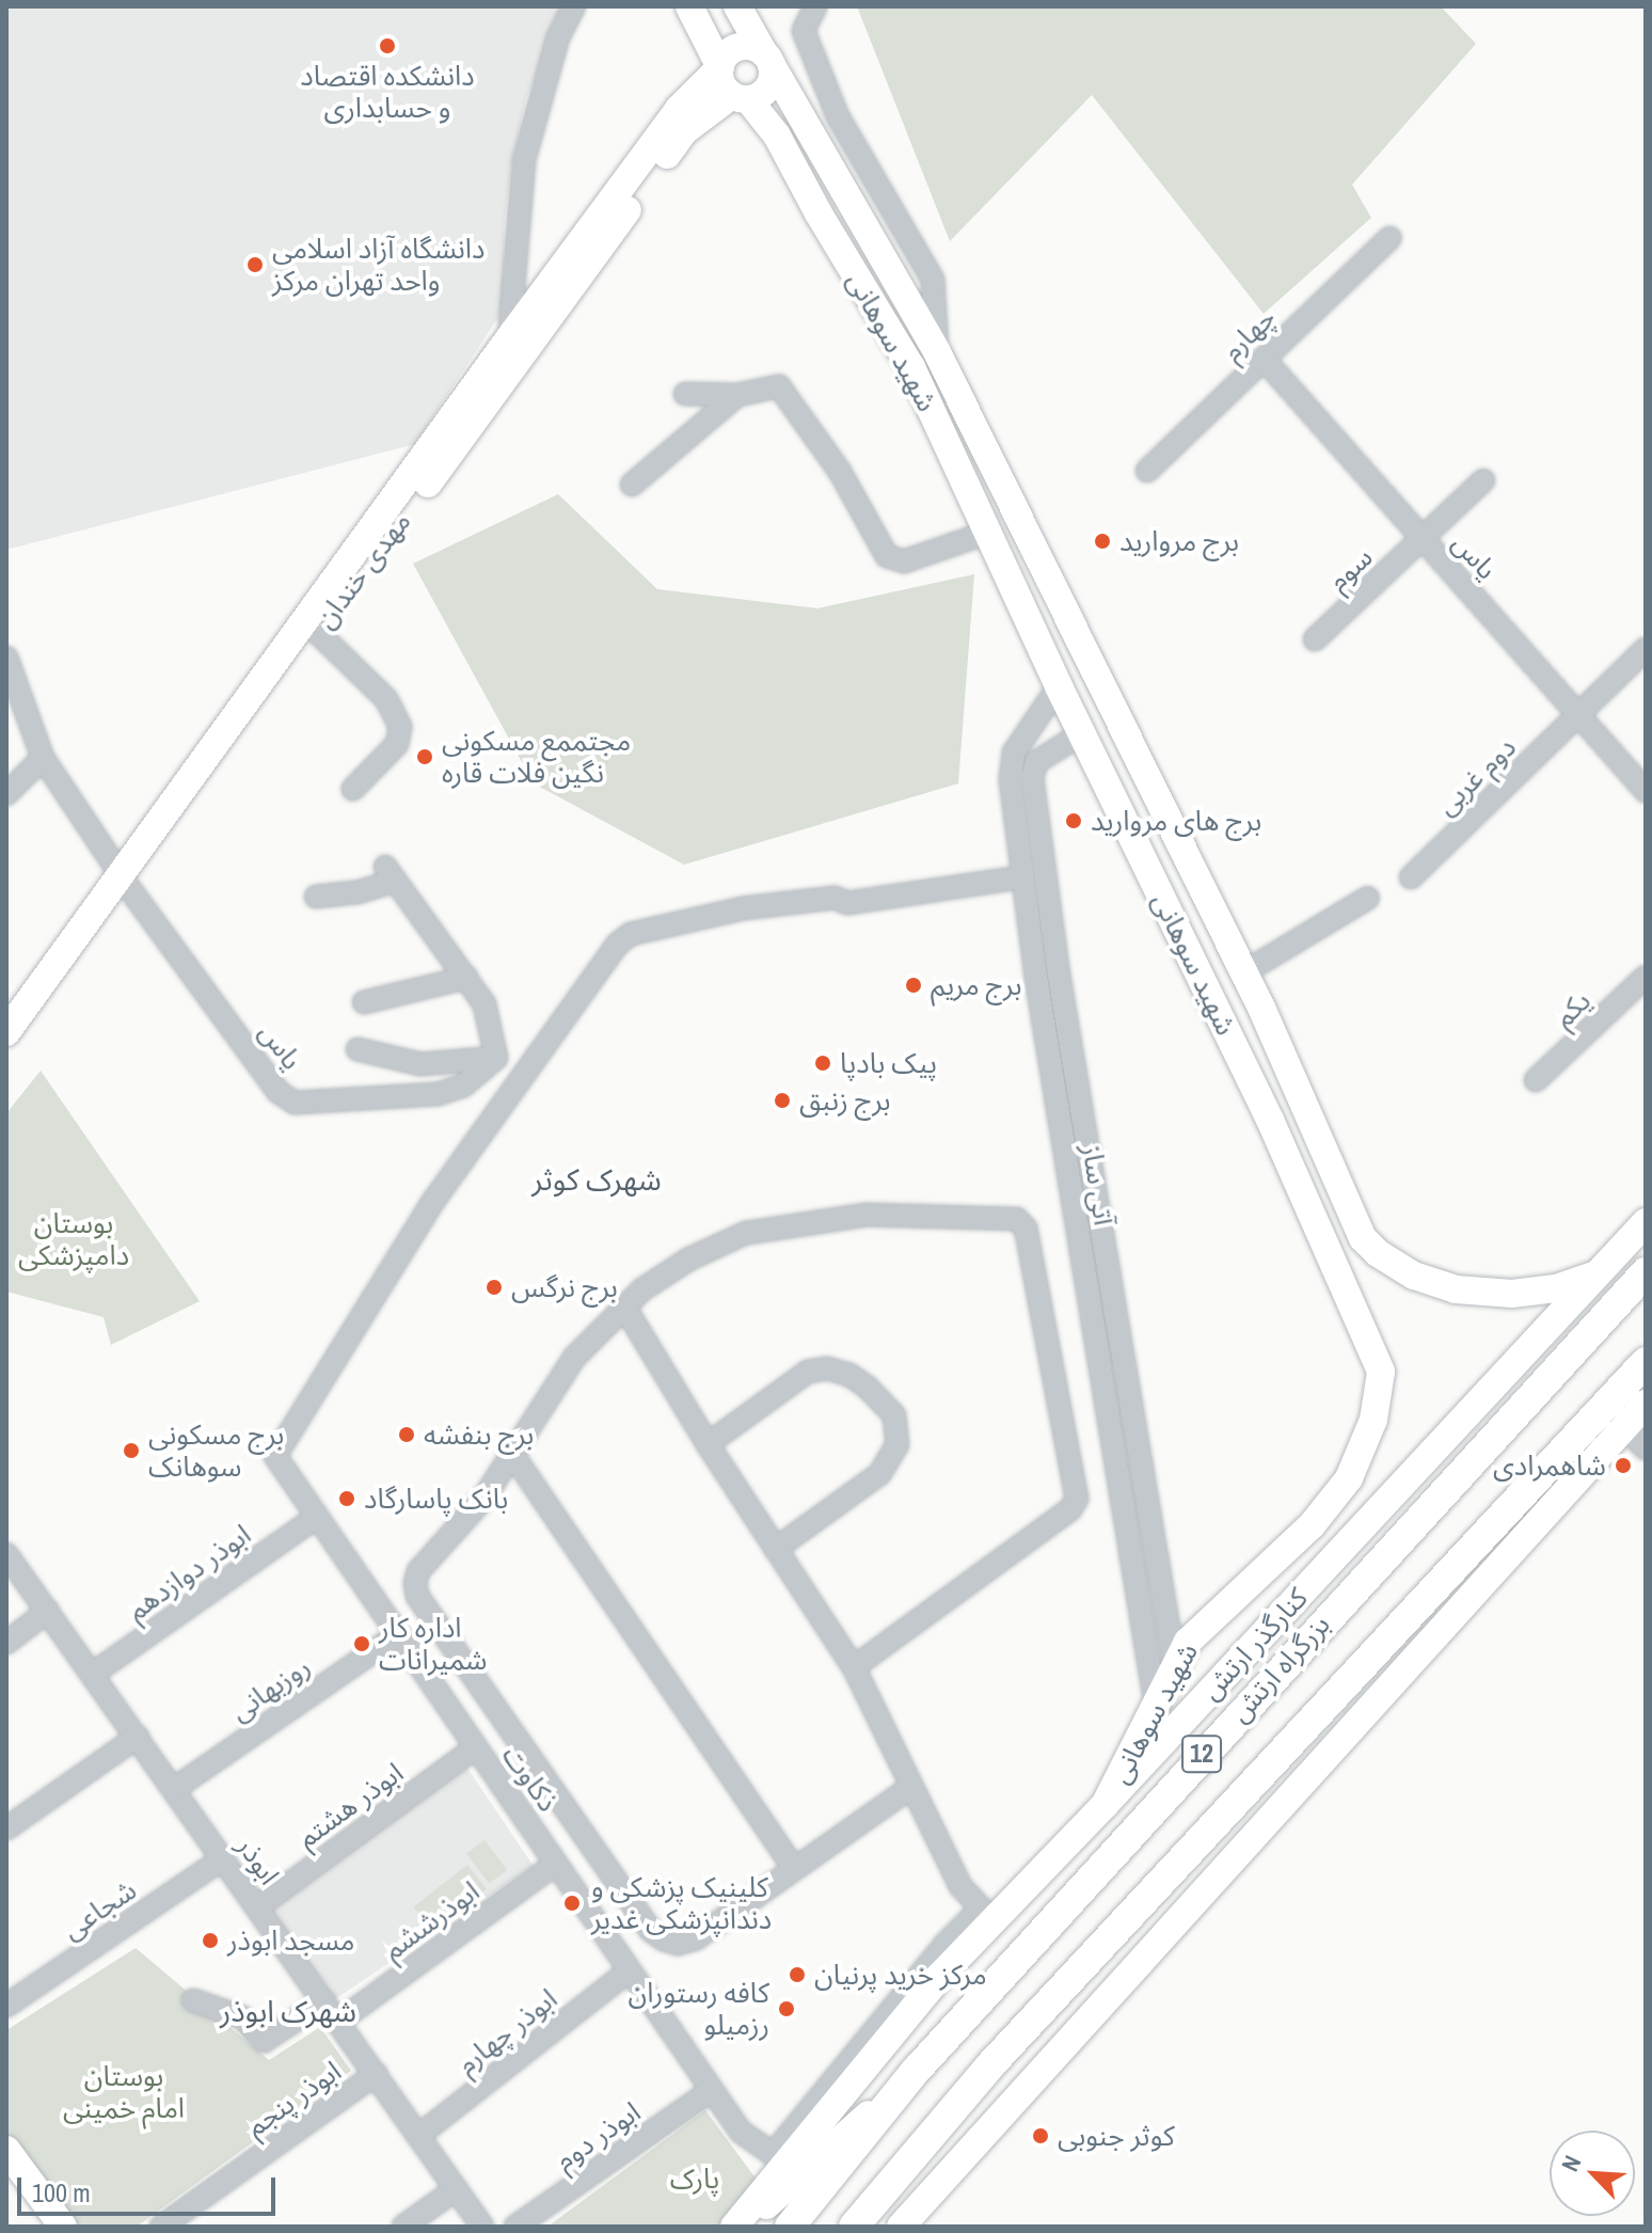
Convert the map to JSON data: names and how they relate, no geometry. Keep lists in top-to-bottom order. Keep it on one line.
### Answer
{"streets":{"highway":["بزرگراه ارتش","12"],"main road":["شهید سوهانی","مهدی خندان","کنارگذر ارتش"],"street":["چهارم","یاس","سوم","دوم غربی","یکم","آتی ساز","ابوذر دوازدهم","روزبهانی","ذکاوت","ابوذر هشتم","ابوذر","شجاعی","ابوذرششم","ابوذر چهارم","ابوذر پنجم","ابوذر دوم"]},"crossings":[["چهارم","یاس"],["شهید سوهانی","مهدی خندان"],["شهید سوهانی","آتی ساز"],["شهید سوهانی","کنارگذر ارتش"],["یاس","سوم"],["یاس","مهدی خندان"],["یاس","دوم غربی"],["آتی ساز","ذکاوت"],["ابوذر دوازدهم","ذکاوت"],["ابوذر دوازدهم","ابوذر"],["کنارگذر ارتش","ذکاوت"],["روزبهانی","ذکاوت"],["روزبهانی","ابوذر"],["ذکاوت","ابوذر هشتم"],["ذکاوت","ابوذرششم"],["ذکاوت","ابوذر چهارم"],["ذکاوت","ابوذر دوم"],["ابوذر هشتم","ابوذر"],["ابوذر","شجاعی"],["ابوذر","ابوذرششم"],["ابوذر","ابوذر چهارم"],["ابوذر","ابوذر پنجم"]],"districts":["شهرک کوثر","شهرک ابوذر"],"parks":["بوستان دامپزشکی","بوستان امام خمینی","پارک"],"places":["دانشکده اقتصاد و حسابداری","دانشگاه آزاد اسلامی واحد تهران مرکز","برج مروارید","مجتممع مسکونی نگین فلات قاره","برج های مروارید","برج مریم","پیک بادپا","برج زنبق","برج نرگس","برج بنفشه","برج مسکونی سوهانک","شاهمرادی","بانک پاسارگاد","اداره کار شمیرانات","کلینیک پزشکی و دندانپزشکی غدیر","مسجد ابوذر","مرکز خرید پرنیان","کافه رستوران رزمیلو","کوثر جنوبی"],"scale_bar":"100 m","north":"top left"}
